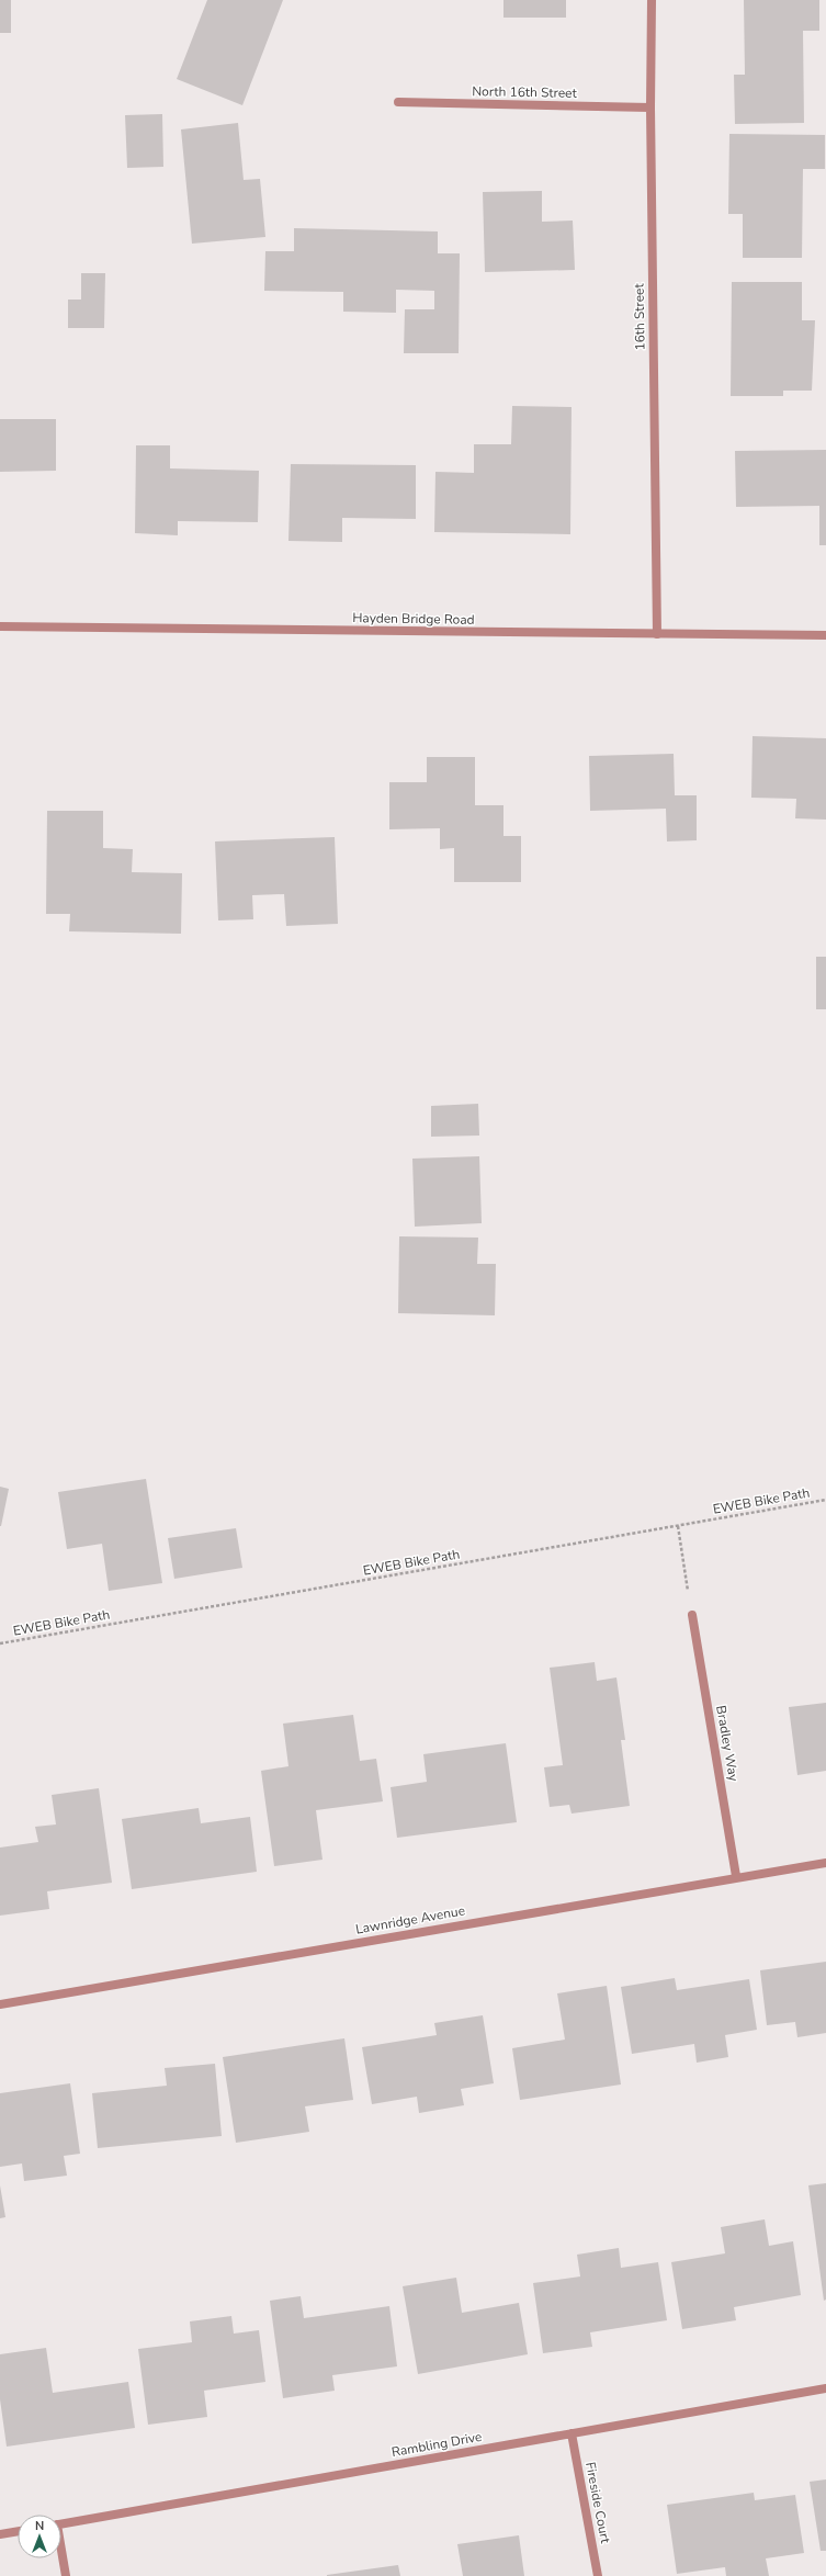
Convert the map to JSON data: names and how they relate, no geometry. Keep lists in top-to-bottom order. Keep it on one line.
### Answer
{"streets":{"street":["North 16th Street","16th Street","Hayden Bridge Road","Bradley Way","Lawnridge Avenue","Rambling Drive","Fireside Court"],"path":["EWEB Bike Path"]},"crossings":[["North 16th Street","16th Street"],["16th Street","Hayden Bridge Road"],["Bradley Way","Lawnridge Avenue"],["Rambling Drive","Fireside Court"]],"north":"top"}
